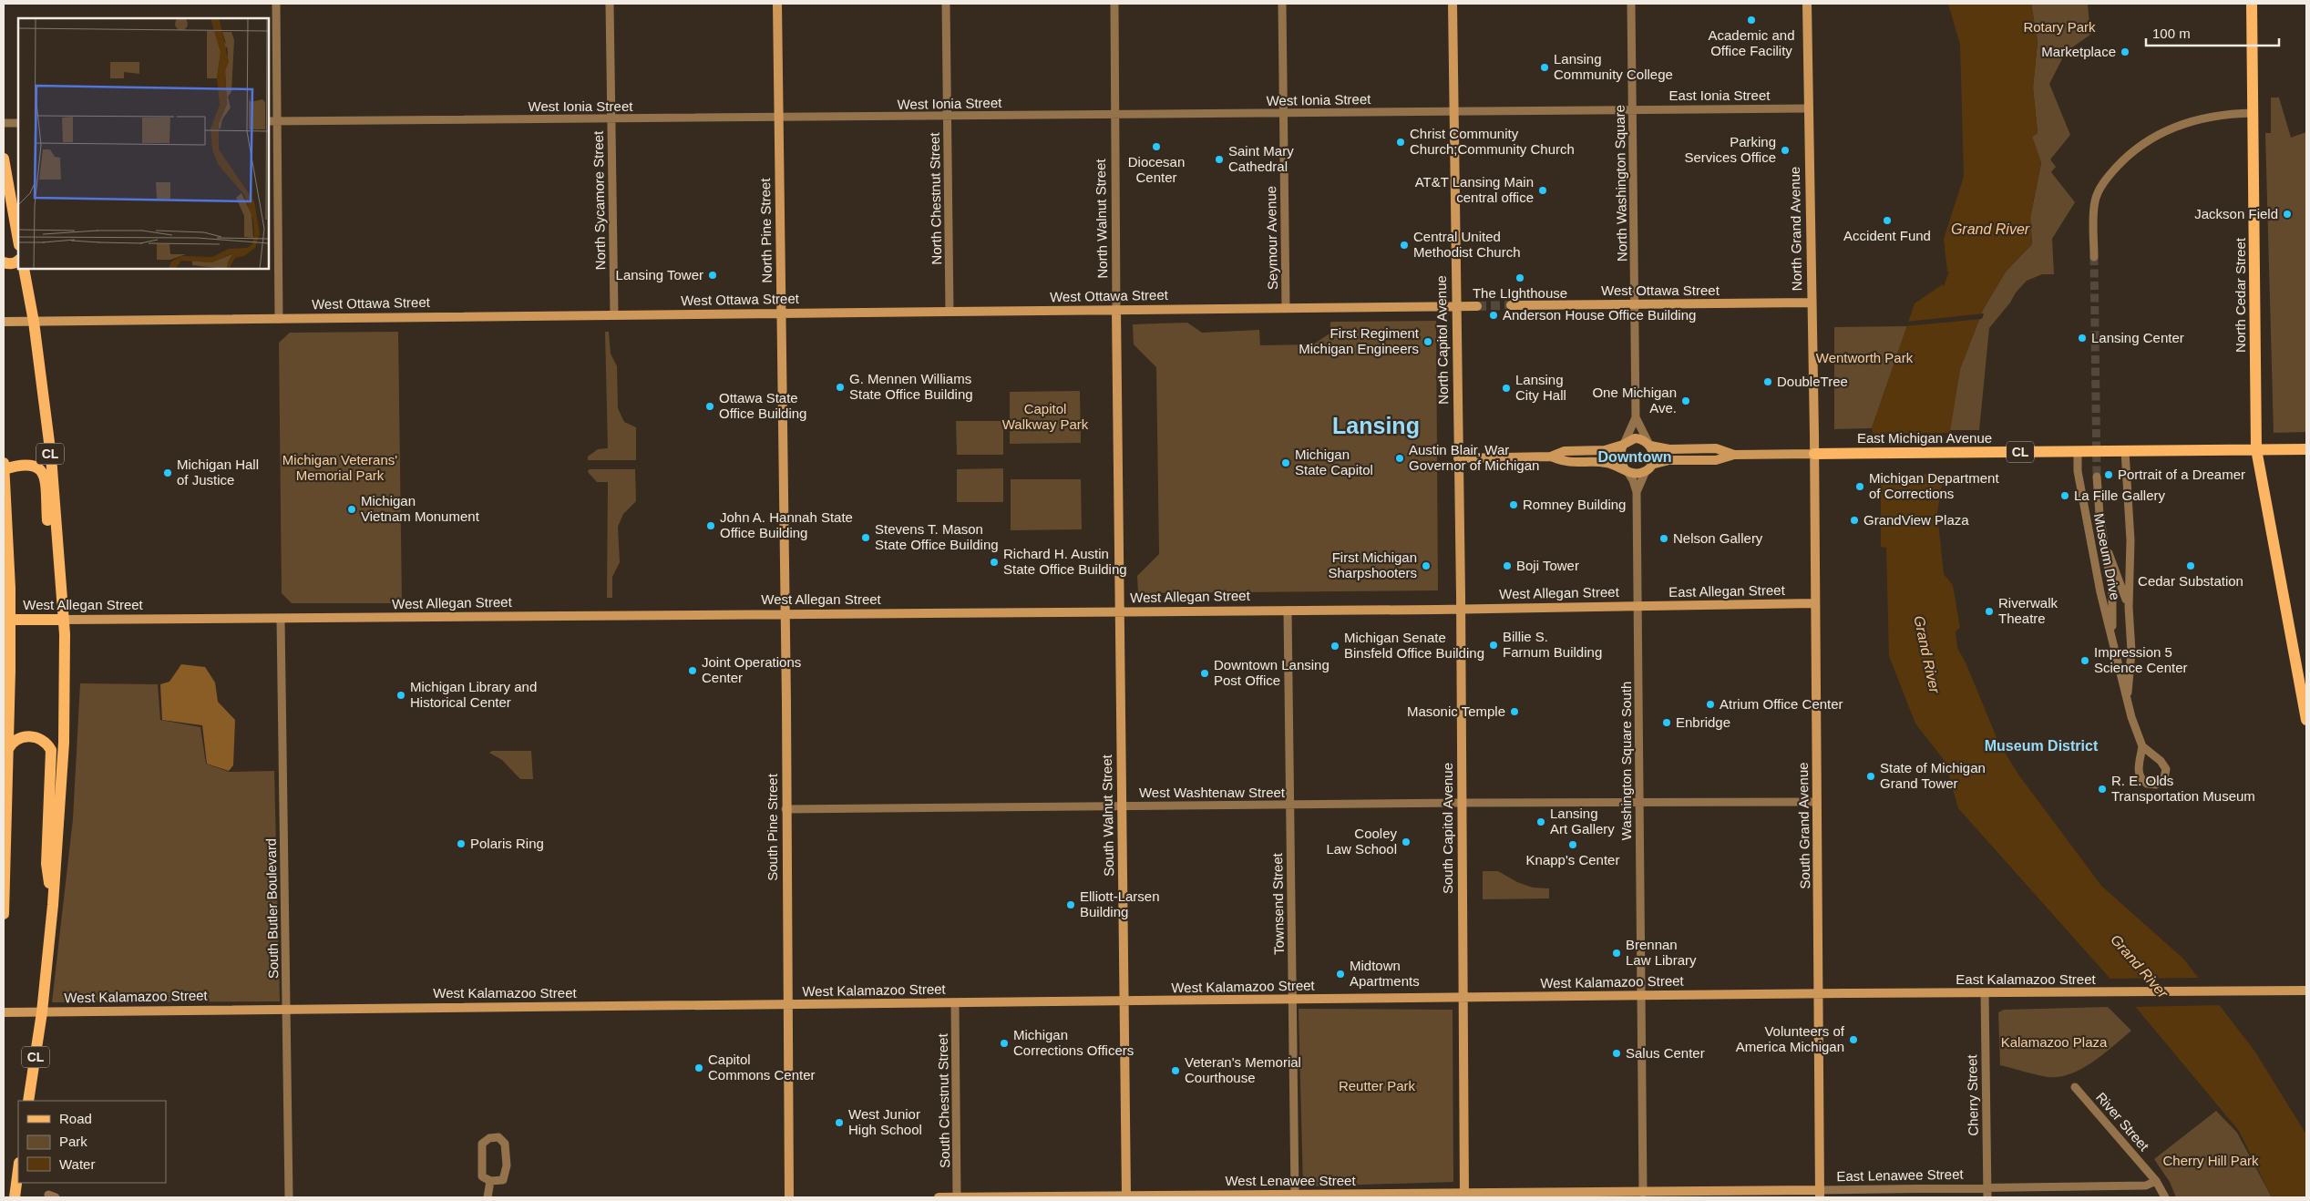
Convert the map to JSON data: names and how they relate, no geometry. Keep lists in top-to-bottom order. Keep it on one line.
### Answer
{"streets":{"main road":["North Cedar Street","East Michigan Avenue","CL","West Allegan Street"],"street":["East Ionia Street","West Ionia Street","North Washington Square","North Chestnut Street","North Sycamore Street","North Walnut Street","North Grand Avenue","North Pine Street","Seymour Avenue","West Ottawa Street","North Capitol Avenue","Museum Drive","East Allegan Street","Washington Square South","West Washtenaw Street","South Walnut Street","South Grand Avenue","South Pine Street","South Capitol Avenue","Townsend Street","South Butler Boulevard","East Kalamazoo Street","West Kalamazoo Street","Cherry Street","South Chestnut Street","River Street","East Lenawee Street","West Lenawee Street"]},"crossings":[["East Ionia Street","West Ionia Street"],["East Ionia Street","North Washington Square"],["East Ionia Street","North Grand Avenue"],["West Ionia Street","North Washington Square"],["West Ionia Street","North Chestnut Street"],["West Ionia Street","North Sycamore Street"],["West Ionia Street","North Walnut Street"],["West Ionia Street","North Pine Street"],["West Ionia Street","Seymour Avenue"],["West Ionia Street","North Capitol Avenue"],["North Washington Square","West Ottawa Street"],["North Chestnut Street","West Ottawa Street"],["North Sycamore Street","West Ottawa Street"],["North Walnut Street","West Ottawa Street"],["North Walnut Street","South Walnut Street"],["North Grand Avenue","West Ottawa Street"],["North Grand Avenue","East Michigan Avenue"],["North Grand Avenue","South Grand Avenue"],["North Pine Street","West Ottawa Street"],["North Pine Street","South Pine Street"],["Seymour Avenue","West Ottawa Street"],["West Ottawa Street","North Capitol Avenue"],["West Ottawa Street","CL"],["North Cedar Street","East Michigan Avenue"],["North Capitol Avenue","South Capitol Avenue"],["East Michigan Avenue","Museum Drive"],["East Michigan Avenue","Washington Square South"],["East Michigan Avenue","South Grand Avenue"],["CL","West Allegan Street"],["CL","West Kalamazoo Street"],["East Allegan Street","West Allegan Street"],["East Allegan Street","Washington Square South"],["East Allegan Street","South Grand Avenue"],["West Allegan Street","Washington Square South"],["West Allegan Street","South Walnut Street"],["West Allegan Street","South Pine Street"],["West Allegan Street","South Capitol Avenue"],["West Allegan Street","Townsend Street"],["West Allegan Street","South Butler Boulevard"],["Washington Square South","West Washtenaw Street"],["Washington Square South","West Kalamazoo Street"],["Washington Square South","East Lenawee Street"],["Washington Square South","West Lenawee Street"],["West Washtenaw Street","South Walnut Street"],["West Washtenaw Street","South Grand Avenue"],["West Washtenaw Street","South Pine Street"],["West Washtenaw Street","South Capitol Avenue"],["West Washtenaw Street","Townsend Street"],["South Walnut Street","West Kalamazoo Street"],["South Walnut Street","West Lenawee Street"],["South Grand Avenue","East Kalamazoo Street"],["South Grand Avenue","East Lenawee Street"],["South Pine Street","West Kalamazoo Street"],["South Capitol Avenue","West Kalamazoo Street"],["South Capitol Avenue","West Lenawee Street"],["Townsend Street","West Kalamazoo Street"],["Townsend Street","West Lenawee Street"],["South Butler Boulevard","West Kalamazoo Street"],["East Kalamazoo Street","West Kalamazoo Street"],["East Kalamazoo Street","Cherry Street"],["West Kalamazoo Street","South Chestnut Street"],["Cherry Street","East Lenawee Street"],["South Chestnut Street","West Lenawee Street"],["River Street","East Lenawee Street"],["East Lenawee Street","West Lenawee Street"]],"districts":["Lansing","Downtown","Museum District"],"water":["Grand River"],"parks":["Rotary Park","Wentworth Park","Capitol Walkway Park","Michigan Veterans' Memorial Park","Kalamazoo Plaza","Reutter Park","Cherry Hill Park"],"places":["Academic and Office Facility","Marketplace","Lansing Community College","Christ Community Church;Community Church","Diocesan Center","Parking Services Office","Saint Mary Cathedral","AT&T Lansing Main central office","Jackson Field","Accident Fund","Central United Methodist Church","Lansing Tower","The LIghthouse","Anderson House Office Building","Lansing Center","First Regiment Michigan Engineers","DoubleTree","G. Mennen Williams State Office Building","Lansing City Hall","One Michigan Ave.","Ottawa State Office Building","Austin Blair, War Governor of Michigan","Michigan State Capitol","Michigan Hall of Justice","Portrait of a Dreamer","Michigan Department of Corrections","La Fille Gallery","Romney Building","Michigan Vietnam Monument","GrandView Plaza","John A. Hannah State Office Building","Stevens T. Mason State Office Building","Nelson Gallery","Richard H. Austin State Office Building","First Michigan Sharpshooters","Boji Tower","Cedar Substation","Riverwalk Theatre","Billie S. Farnum Building","Michigan Senate Binsfeld Office Building","Impression 5 Science Center","Joint Operations Center","Downtown Lansing Post Office","Michigan Library and Historical Center","Atrium Office Center","Masonic Temple","Enbridge","State of Michigan Grand Tower","R. E. Olds Transportation Museum","Lansing Art Gallery","Cooley Law School","Polaris Ring","Knapp's Center","Elliott-Larsen Building","Brennan Law Library","Midtown Apartments","Volunteers of America Michigan","Michigan Corrections Officers","Salus Center","Capitol Commons Center","Veteran's Memorial Courthouse","West Junior High School"],"legend":["Road","Park","Water"],"scale_bar":"100 m"}
